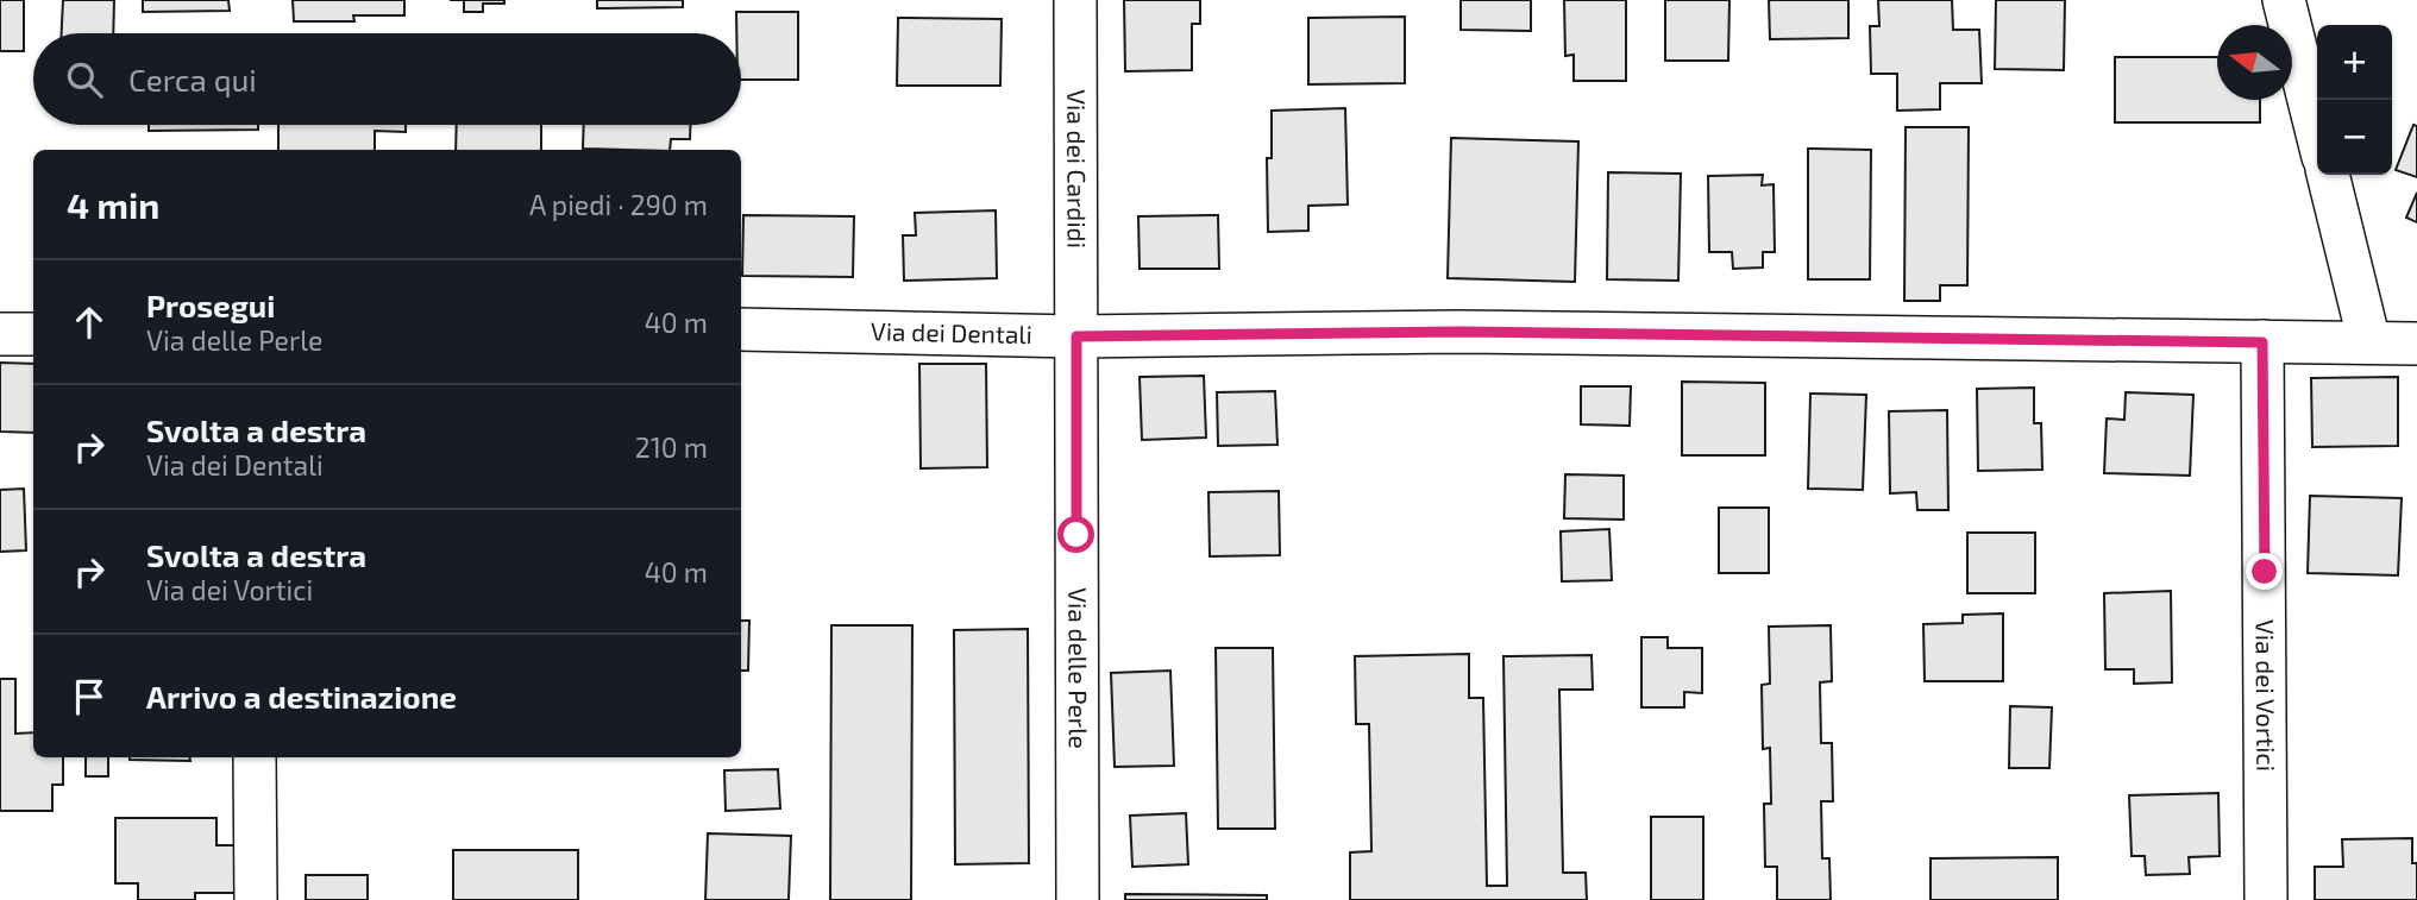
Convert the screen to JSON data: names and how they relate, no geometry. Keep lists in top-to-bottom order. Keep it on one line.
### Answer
{"streets":{"street":["Via dei Cardidi","Via dei Dentali","Via delle Perle","Via dei Vortici"]},"crossings":[["Via dei Cardidi","Via dei Dentali"],["Via dei Cardidi","Via delle Perle"],["Via dei Dentali","Via delle Perle"],["Via dei Dentali","Via dei Vortici"]],"north":"left","page":{"map_buttons":["+","−"],"search":"Cerca qui","heading":["4 min","A piedi · 290 m"],"list":[["Prosegui","Via delle Perle","40 m"],["Svolta a destra","Via dei Dentali","210 m"],["Svolta a destra","Via dei Vortici","40 m"],"Arrivo a destinazione"]}}
